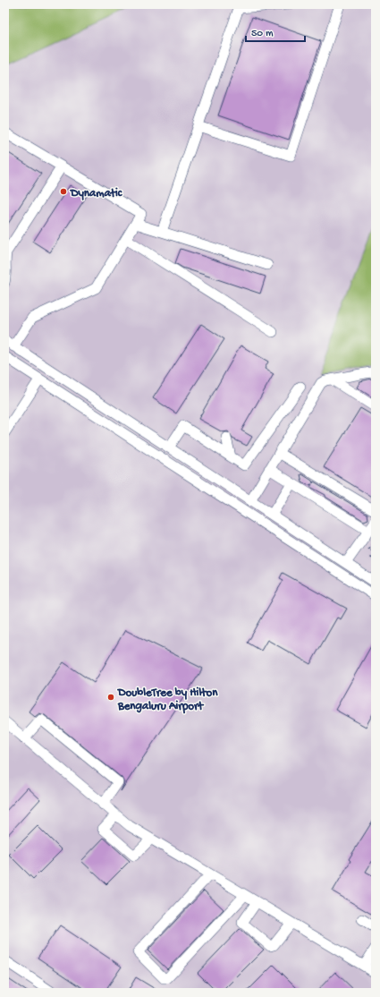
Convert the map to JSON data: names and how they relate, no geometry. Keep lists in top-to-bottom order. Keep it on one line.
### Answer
{"places":["Dynamatic","DoubleTree by Hilton Bengaluru Airport"],"scale_bar":"50 m"}
